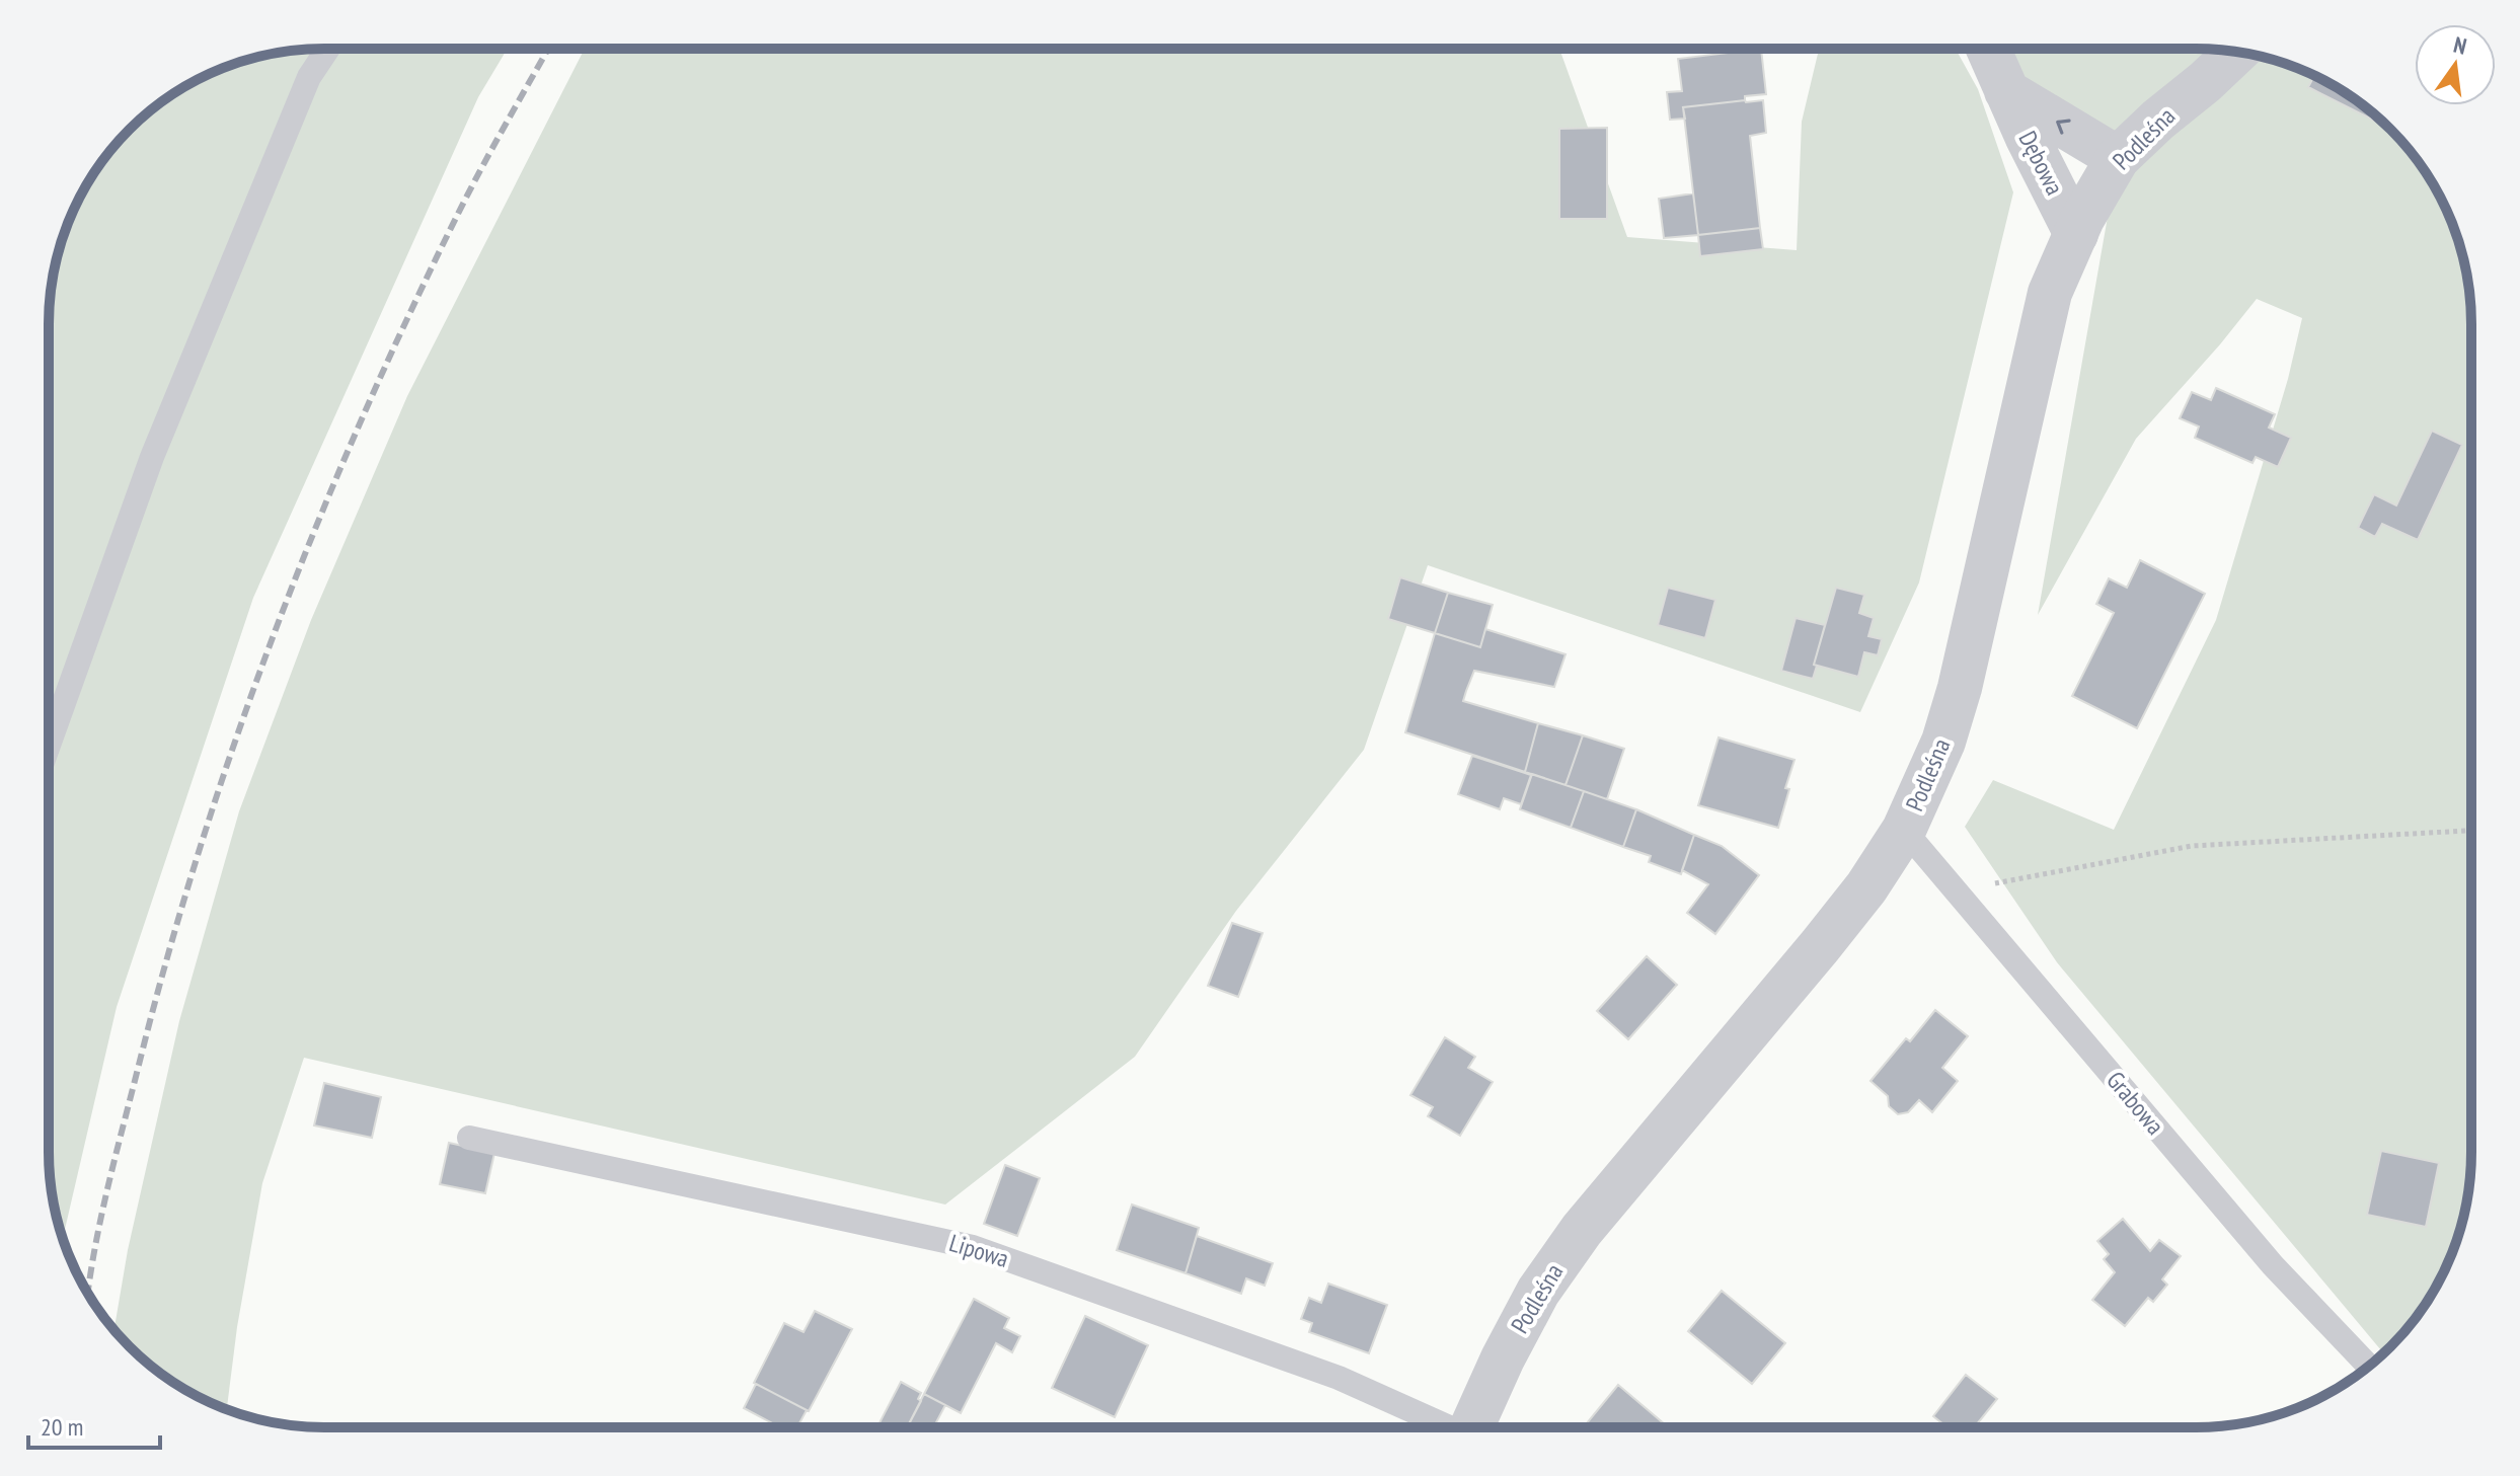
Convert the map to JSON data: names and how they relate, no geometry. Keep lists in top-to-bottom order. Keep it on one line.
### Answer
{"streets":{"street":["Podleśna","Dębowa"],"lane":["Grabowa","Lipowa"]},"crossings":[["Podleśna","Dębowa"],["Podleśna","Grabowa"]],"one_way":["Dębowa"],"scale_bar":"20 m","north":"top"}
